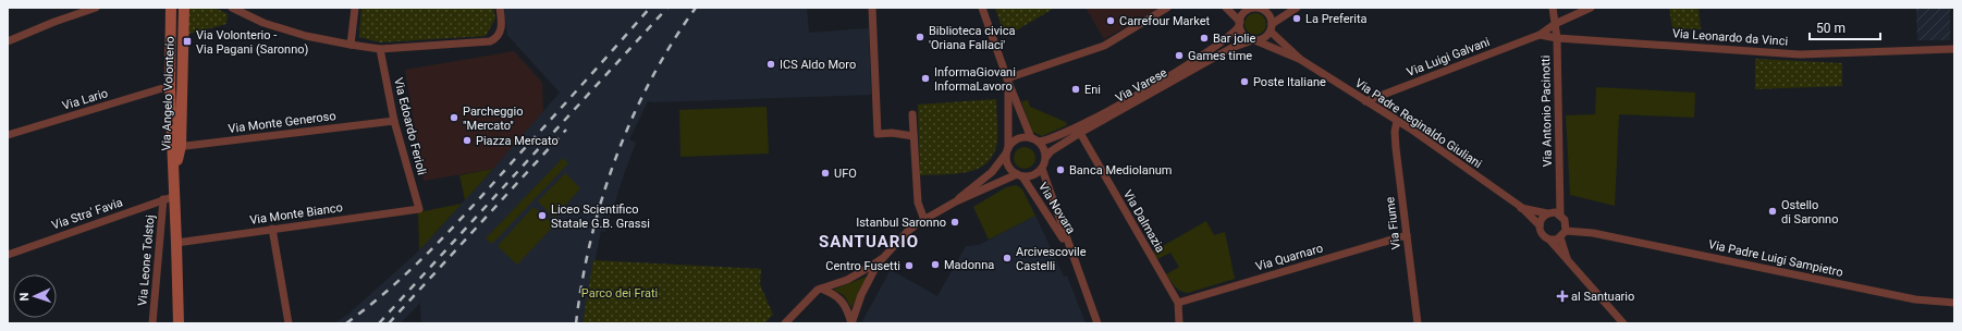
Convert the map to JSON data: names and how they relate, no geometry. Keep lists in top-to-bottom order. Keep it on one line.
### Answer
{"streets":{"street":["Via Leonardo da Vinci","Via Luigi Galvani","Via Varese","Via Angelo Volonterio","Via Lario","Via Antonio Pacinotti","Via Monte Generoso","Via Padre Reginaldo Giuliani","Via Edoardo Ferioli","Via Novara","Via Stra' Favia","Via Monte Bianco","Via Dalmazia","Via Fiume","Via Quarnaro","Via Padre Luigi Sampietro","Via Leone Tolstoj"]},"crossings":[["Via Leonardo da Vinci","Via Antonio Pacinotti"],["Via Luigi Galvani","Via Antonio Pacinotti"],["Via Luigi Galvani","Via Padre Reginaldo Giuliani"],["Via Varese","Via Padre Reginaldo Giuliani"],["Via Varese","Via Novara"],["Via Varese","Via Dalmazia"],["Via Angelo Volonterio","Via Lario"],["Via Angelo Volonterio","Via Monte Generoso"],["Via Angelo Volonterio","Via Stra' Favia"],["Via Angelo Volonterio","Via Monte Bianco"],["Via Antonio Pacinotti","Via Padre Reginaldo Giuliani"],["Via Antonio Pacinotti","Via Padre Luigi Sampietro"],["Via Monte Generoso","Via Edoardo Ferioli"],["Via Padre Reginaldo Giuliani","Via Fiume"],["Via Padre Reginaldo Giuliani","Via Padre Luigi Sampietro"],["Via Edoardo Ferioli","Via Monte Bianco"],["Via Stra' Favia","Via Leone Tolstoj"],["Via Dalmazia","Via Quarnaro"],["Via Fiume","Via Quarnaro"]],"districts":["SANTUARIO"],"parks":["Parco dei Frati"],"places":{"other":["La Preferita","Carrefour Market","Biblioteca civica 'Oriana Fallaci'","Bar jolie","Games time","ICS Aldo Moro","InformaGiovani InformaLavoro","Poste Italiane","Eni","Parcheggio \"Mercato\"","Piazza Mercato","Banca Mediolanum","UFO","Ostello di Saronno","Liceo Scientifico Statale G.B. Grassi","Istanbul Saronno","Arcivescovile Castelli","Madonna","Centro Fusetti"],"transit":["Via Volonterio - Via Pagani (Saronno)"],"health":["al Santuario"]},"scale_bar":"50 m","north":"left"}
